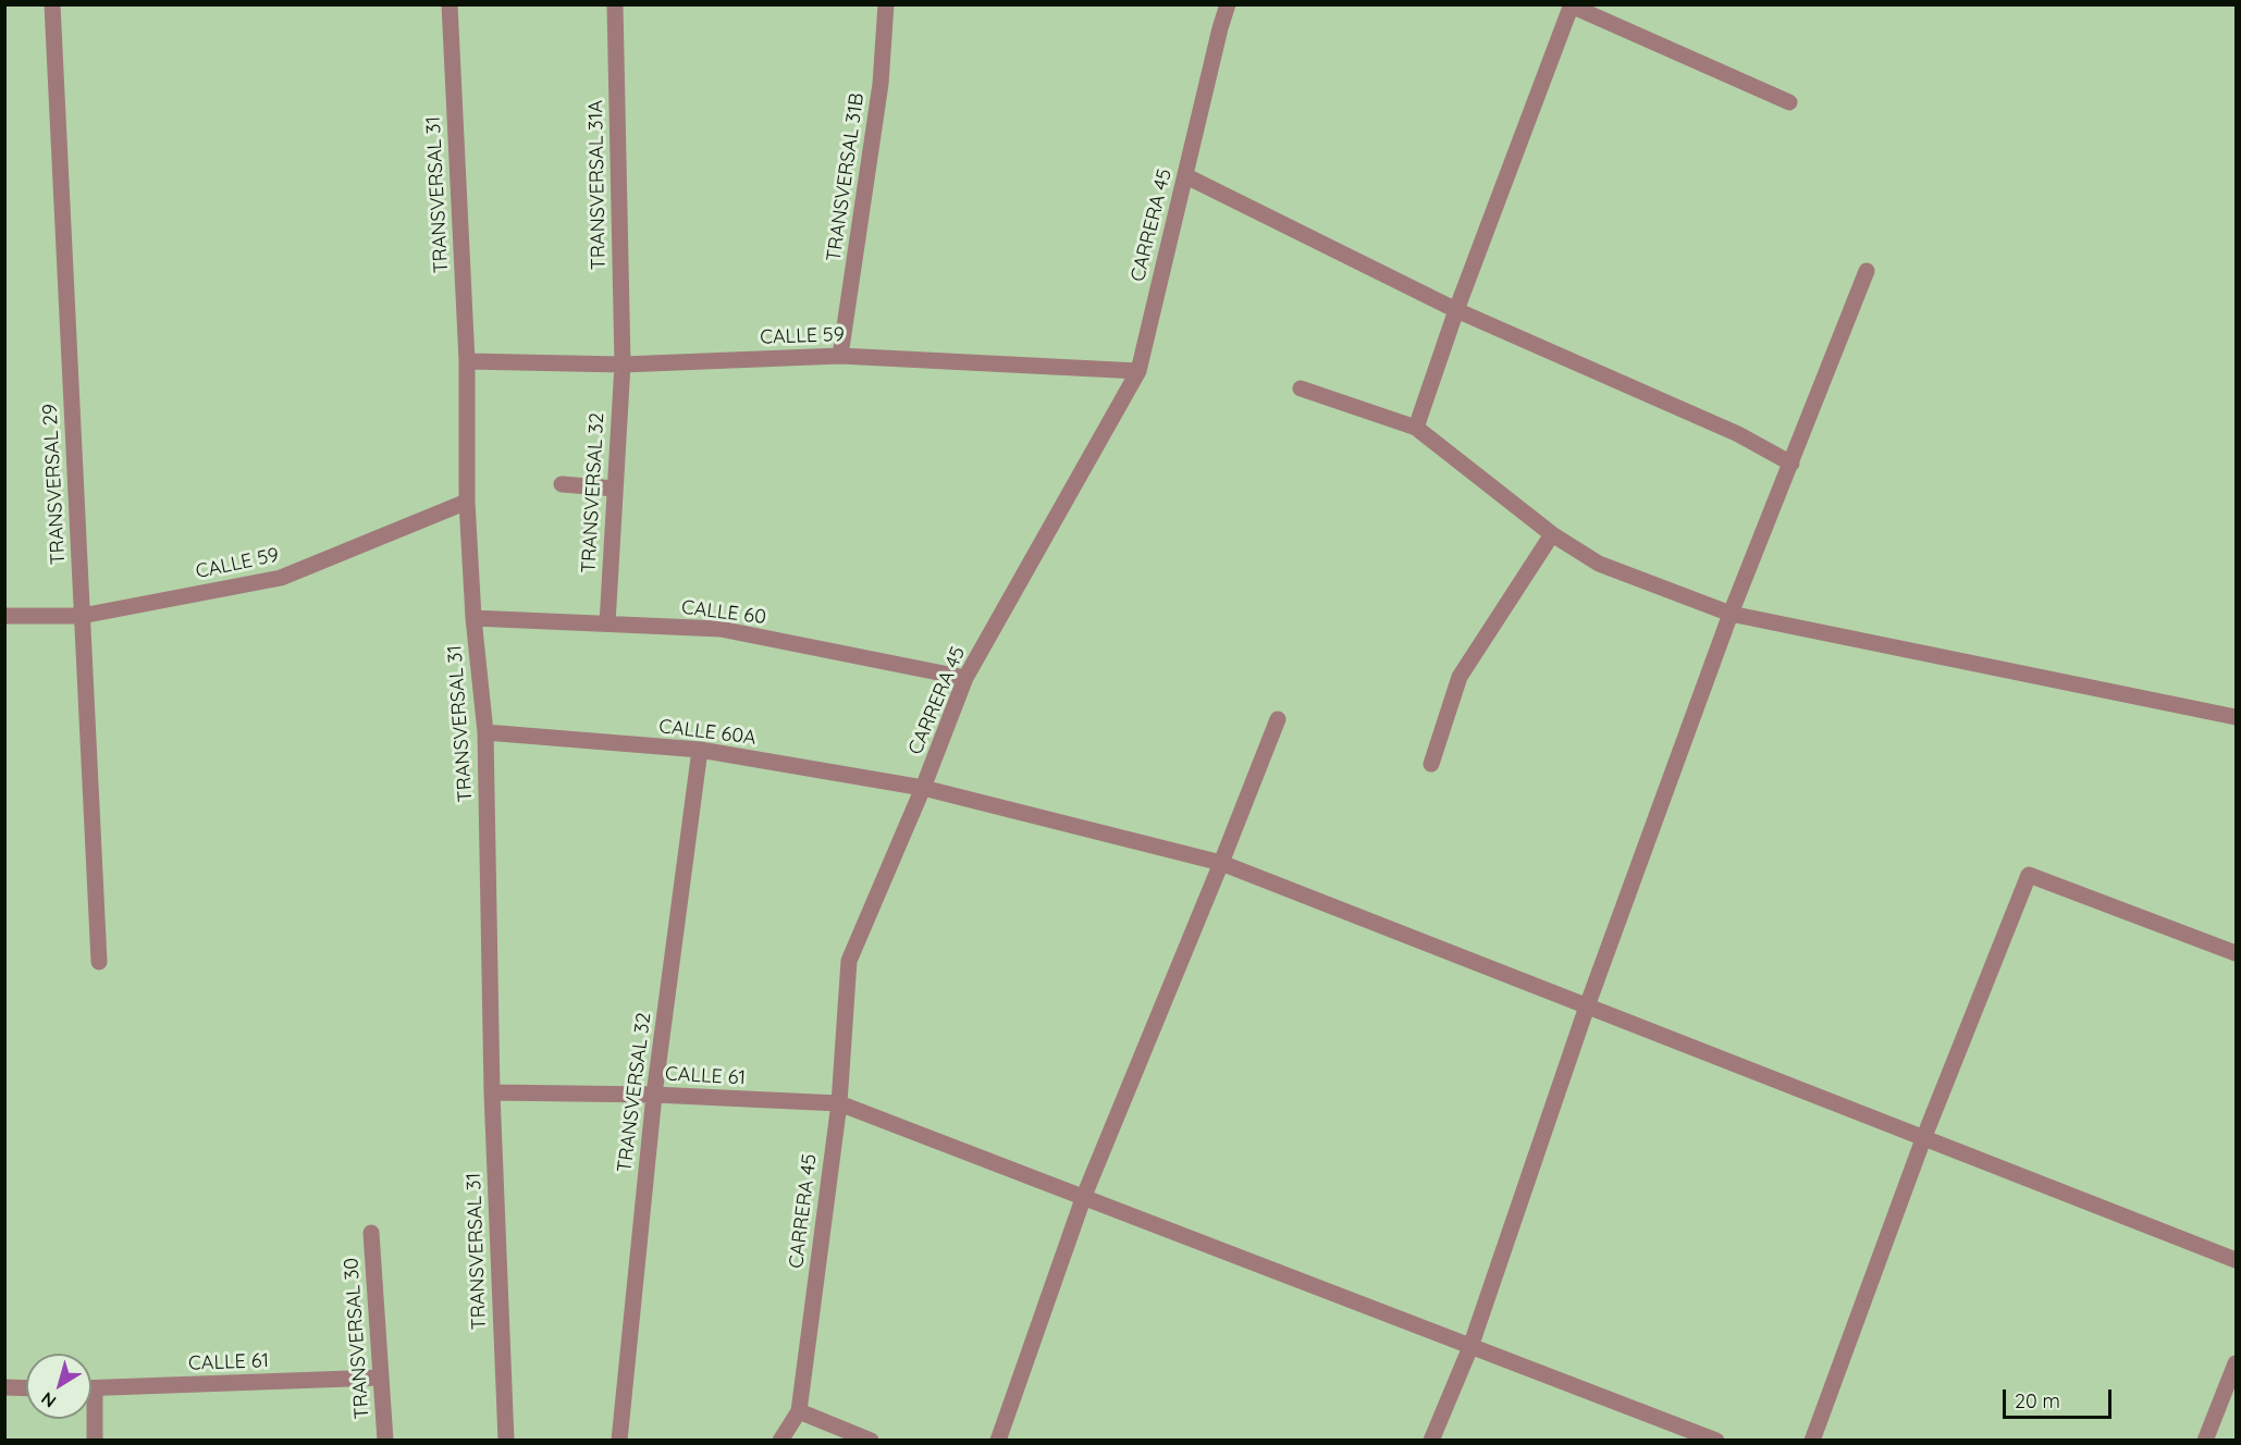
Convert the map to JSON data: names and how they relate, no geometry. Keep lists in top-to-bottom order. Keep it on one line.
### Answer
{"streets":{"street":["TRANSVERSAL 31B","TRANSVERSAL 31A","TRANSVERSAL 31","CARRERA 45","CALLE 59","TRANSVERSAL 29","TRANSVERSAL 32","CALLE 60","CALLE 60A","CALLE 61","TRANSVERSAL 30"]},"crossings":[["TRANSVERSAL 31B","CALLE 59"],["TRANSVERSAL 31A","CALLE 59"],["TRANSVERSAL 31A","TRANSVERSAL 32"],["TRANSVERSAL 31","CALLE 59"],["TRANSVERSAL 31","CALLE 60"],["TRANSVERSAL 31","CALLE 60A"],["TRANSVERSAL 31","CALLE 61"],["CARRERA 45","CALLE 59"],["CARRERA 45","CALLE 60"],["CARRERA 45","CALLE 60A"],["CARRERA 45","CALLE 61"],["CALLE 59","TRANSVERSAL 29"],["CALLE 59","TRANSVERSAL 32"],["TRANSVERSAL 32","CALLE 60"],["TRANSVERSAL 32","CALLE 60A"],["TRANSVERSAL 32","CALLE 61"],["CALLE 61","TRANSVERSAL 30"]],"scale_bar":"20 m","north":"bottom left"}
